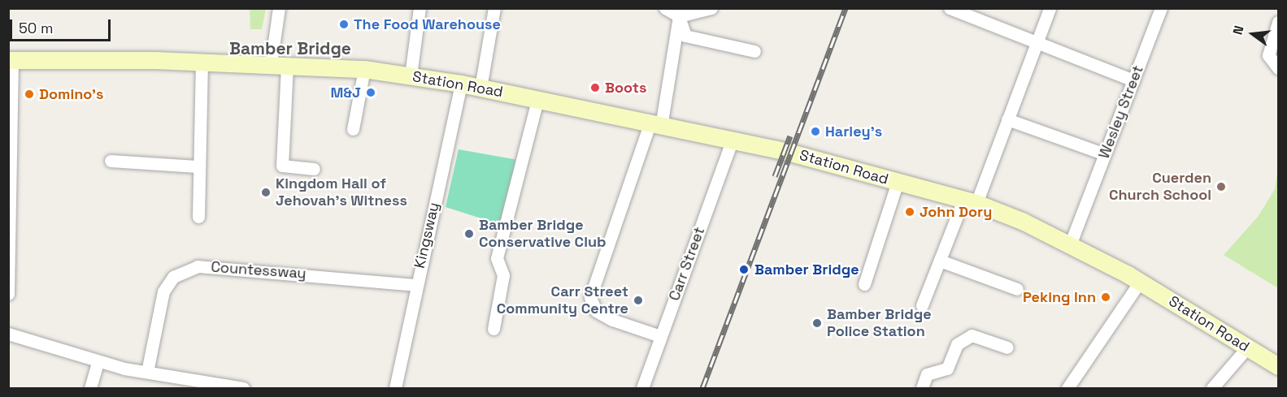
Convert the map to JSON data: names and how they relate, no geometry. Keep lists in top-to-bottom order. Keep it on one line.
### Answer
{"streets":{"main road":["Station Road"],"street":["Wesley Street","Kingsway","Carr Street","Countessway"]},"crossings":[["Station Road","Wesley Street"],["Station Road","Kingsway"],["Station Road","Carr Street"],["Kingsway","Countessway"]],"districts":["Bamber Bridge"],"places":["The Food Warehouse","Boots","M&J","Domino's","Harley's","Cuerden Church School","Kingdom Hall of Jehovah's Witness","John Dory","Bamber Bridge Conservative Club","Bamber Bridge","Peking Inn","Carr Street Community Centre","Bamber Bridge Police Station"],"scale_bar":"50 m","north":"left"}
